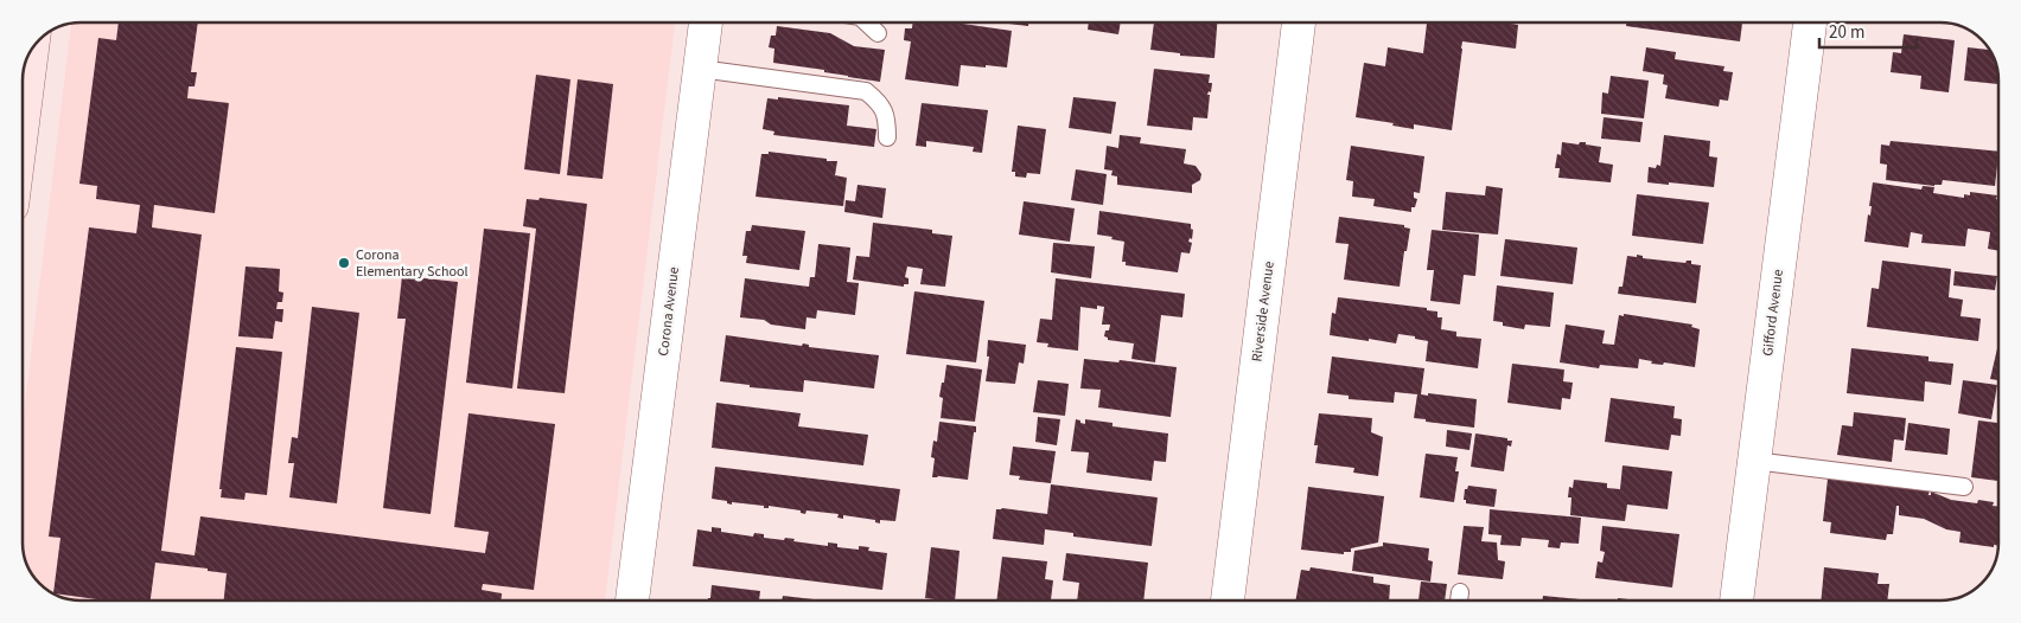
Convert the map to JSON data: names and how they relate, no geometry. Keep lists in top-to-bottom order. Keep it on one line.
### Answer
{"streets":{"street":["Corona Avenue","Riverside Avenue","Gifford Avenue"]},"places":["Corona Elementary School"],"scale_bar":"20 m"}
